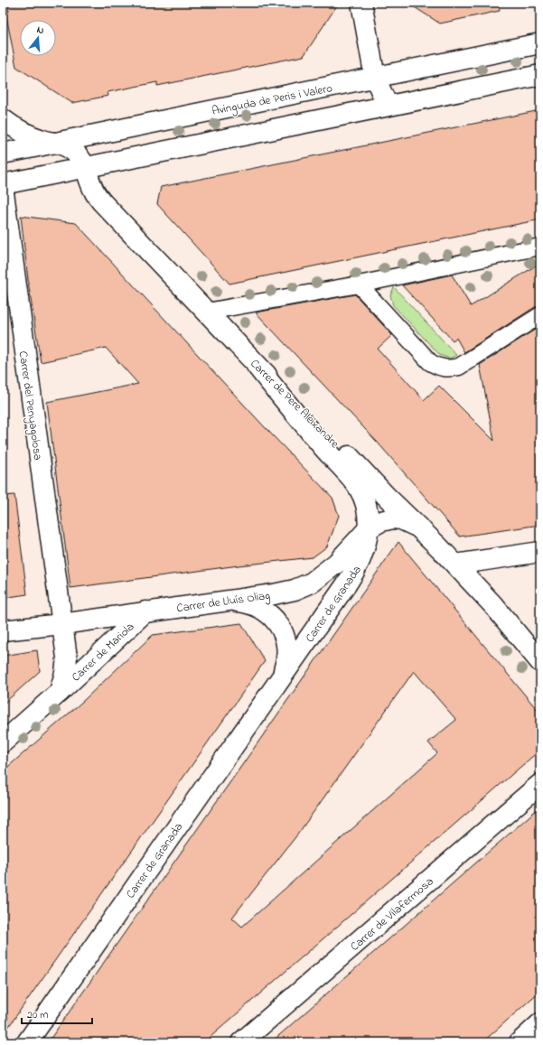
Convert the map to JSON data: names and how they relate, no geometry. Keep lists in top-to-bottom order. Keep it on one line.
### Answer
{"streets":{"street":["Avinguda de Peris i Valero","Carrer de Pere Aleixandre","Carrer del Penyagolosa","Carrer de Lluís Oliag","Carrer de Granada","Carrer de Mariola","Carrer de Vilafermosa"]},"crossings":[["Avinguda de Peris i Valero","Carrer de Pere Aleixandre"],["Carrer de Pere Aleixandre","Carrer de Lluís Oliag"],["Carrer de Pere Aleixandre","Carrer de Granada"],["Carrer del Penyagolosa","Carrer de Lluís Oliag"],["Carrer del Penyagolosa","Carrer de Mariola"],["Carrer de Lluís Oliag","Carrer de Granada"],["Carrer de Lluís Oliag","Carrer de Mariola"]],"scale_bar":"20 m","north":"top"}
